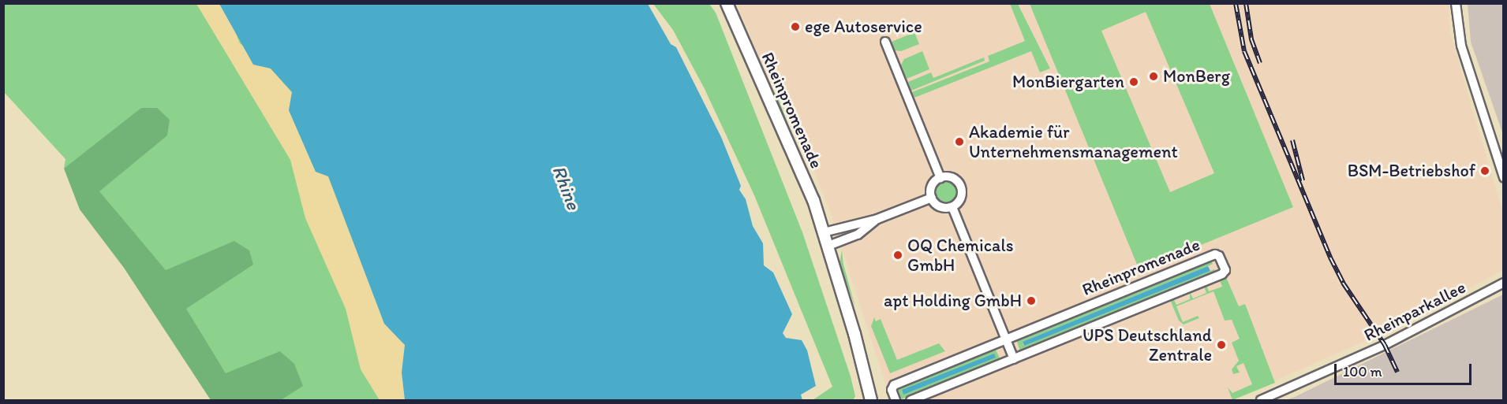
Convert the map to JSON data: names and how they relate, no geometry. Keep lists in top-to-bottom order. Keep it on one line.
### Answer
{"streets":{"street":["Rheinpromenade","Rheinparkallee"]},"water":["Rhine"],"places":["ege Autoservice","MonBerg","MonBiergarten","Akademie für Unternehmensmanagement","BSM-Betriebshof","OQ Chemicals GmbH","apt Holding GmbH","UPS Deutschland Zentrale"],"scale_bar":"100 m"}
